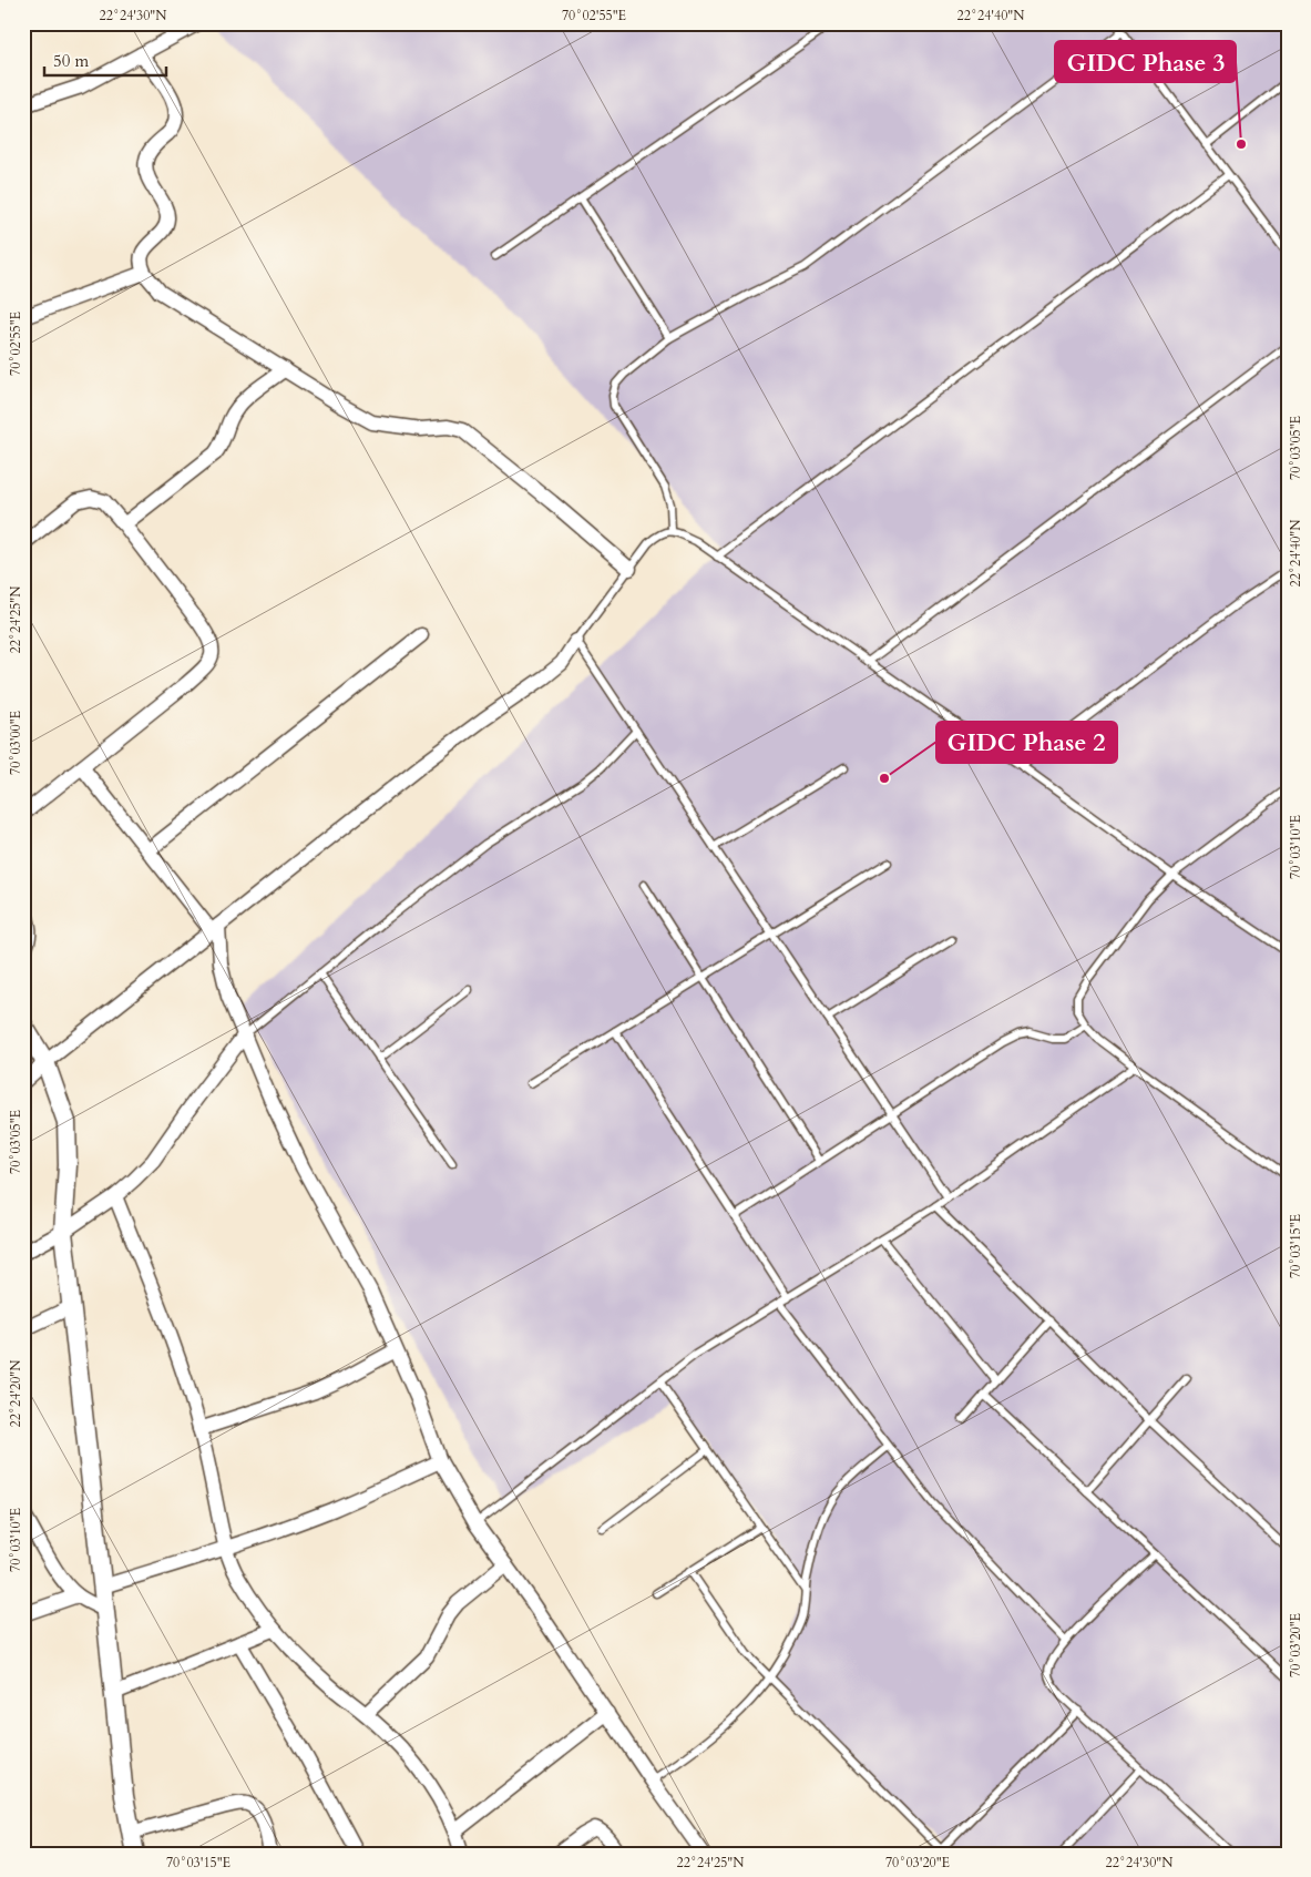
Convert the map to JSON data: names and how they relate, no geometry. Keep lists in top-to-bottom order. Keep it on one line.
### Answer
{"places":["GIDC Phase 3","GIDC Phase 2"],"scale_bar":"50 m","coordinates":["22°24'30\"N","70°02'55\"E","22°24'40\"N","70°03'05\"E","22°24'25\"N","70°03'00\"E","70°03'10\"E","70°03'15\"E","22°24'20\"N","70°03'20\"E"]}
